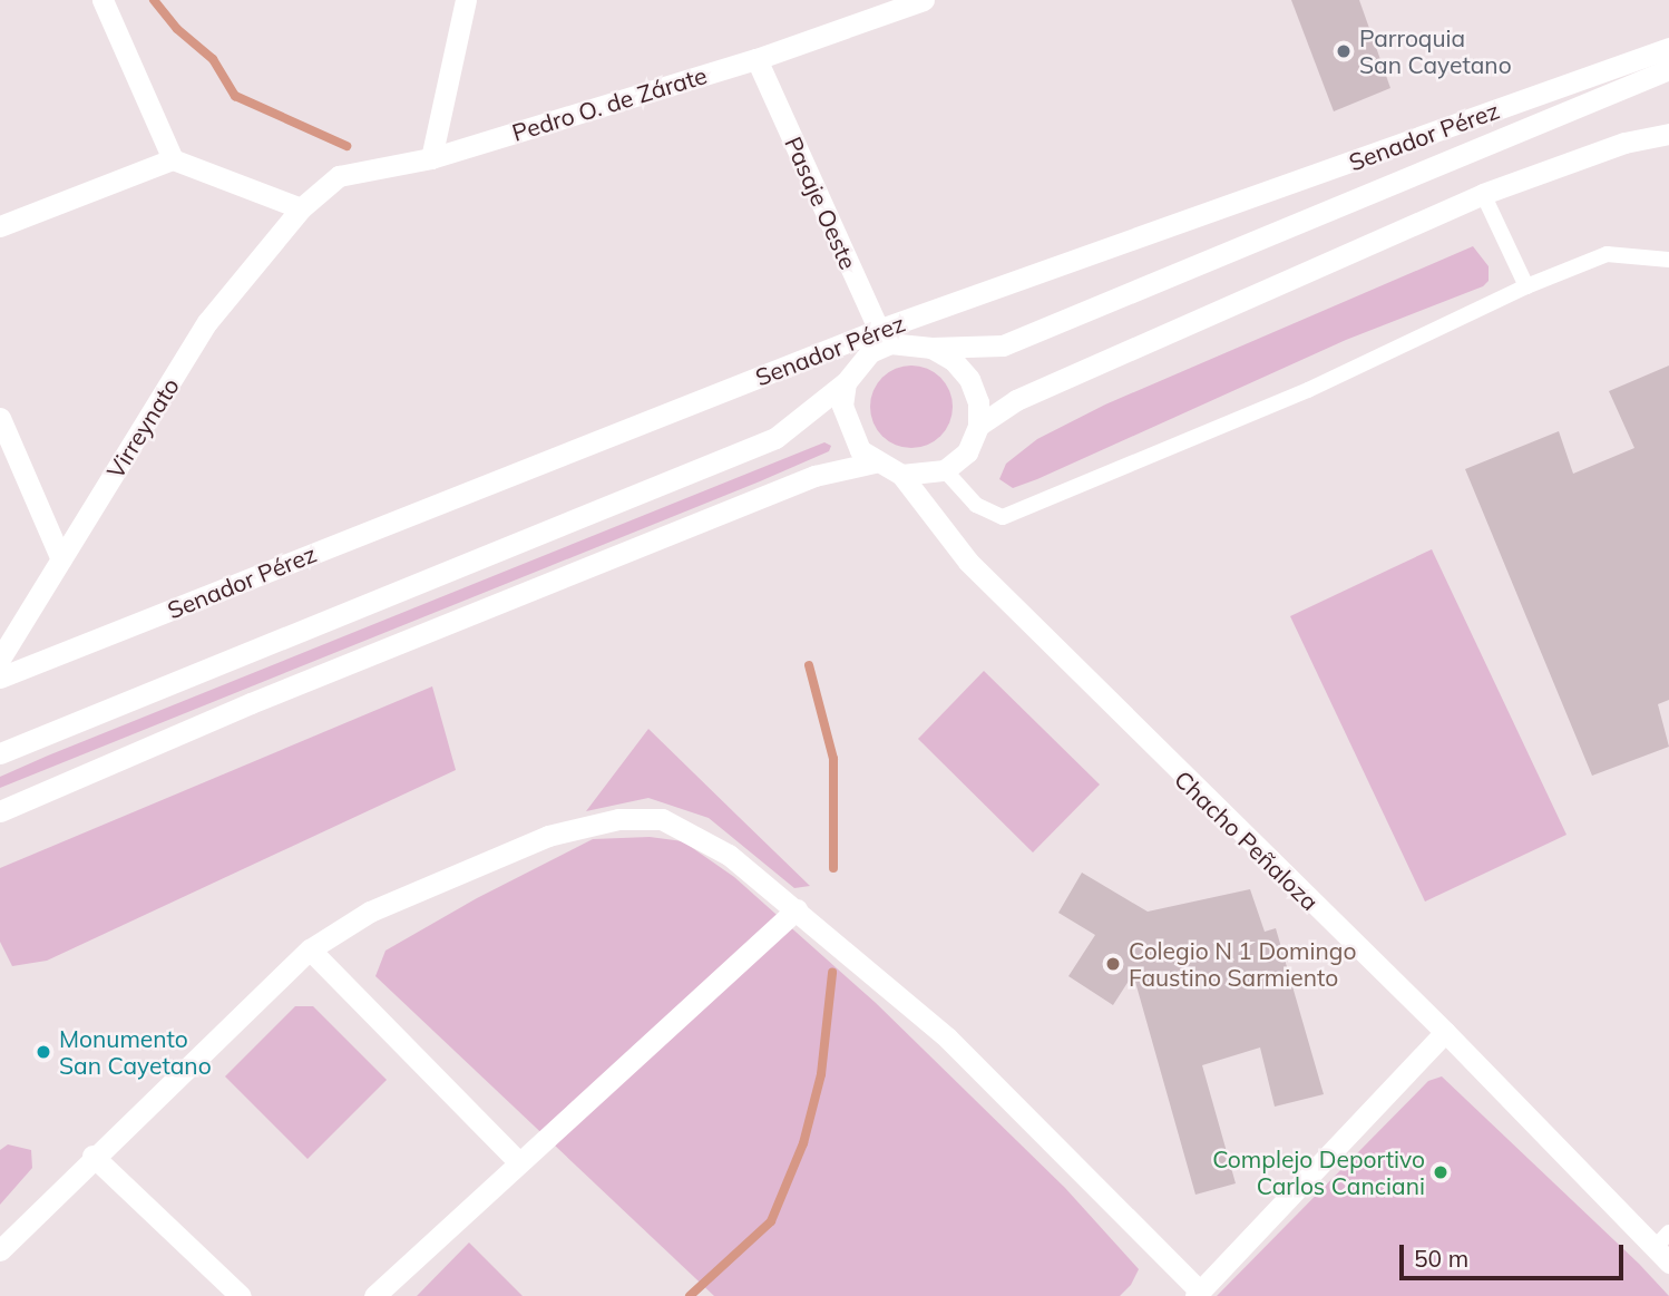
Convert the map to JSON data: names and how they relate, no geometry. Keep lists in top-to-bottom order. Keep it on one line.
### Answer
{"streets":{"street":["Pedro O. de Zárate","Senador Pérez","Pasaje Oeste","Virreynato","Chacho Peñaloza"]},"crossings":[["Pedro O. de Zárate","Pasaje Oeste"],["Pedro O. de Zárate","Virreynato"],["Senador Pérez","Pasaje Oeste"],["Senador Pérez","Chacho Peñaloza"],["Pasaje Oeste","Chacho Peñaloza"]],"places":["Parroquia San Cayetano","Colegio N 1 Domingo Faustino Sarmiento","Monumento San Cayetano","Complejo Deportivo Carlos Canciani"],"scale_bar":"50 m"}
